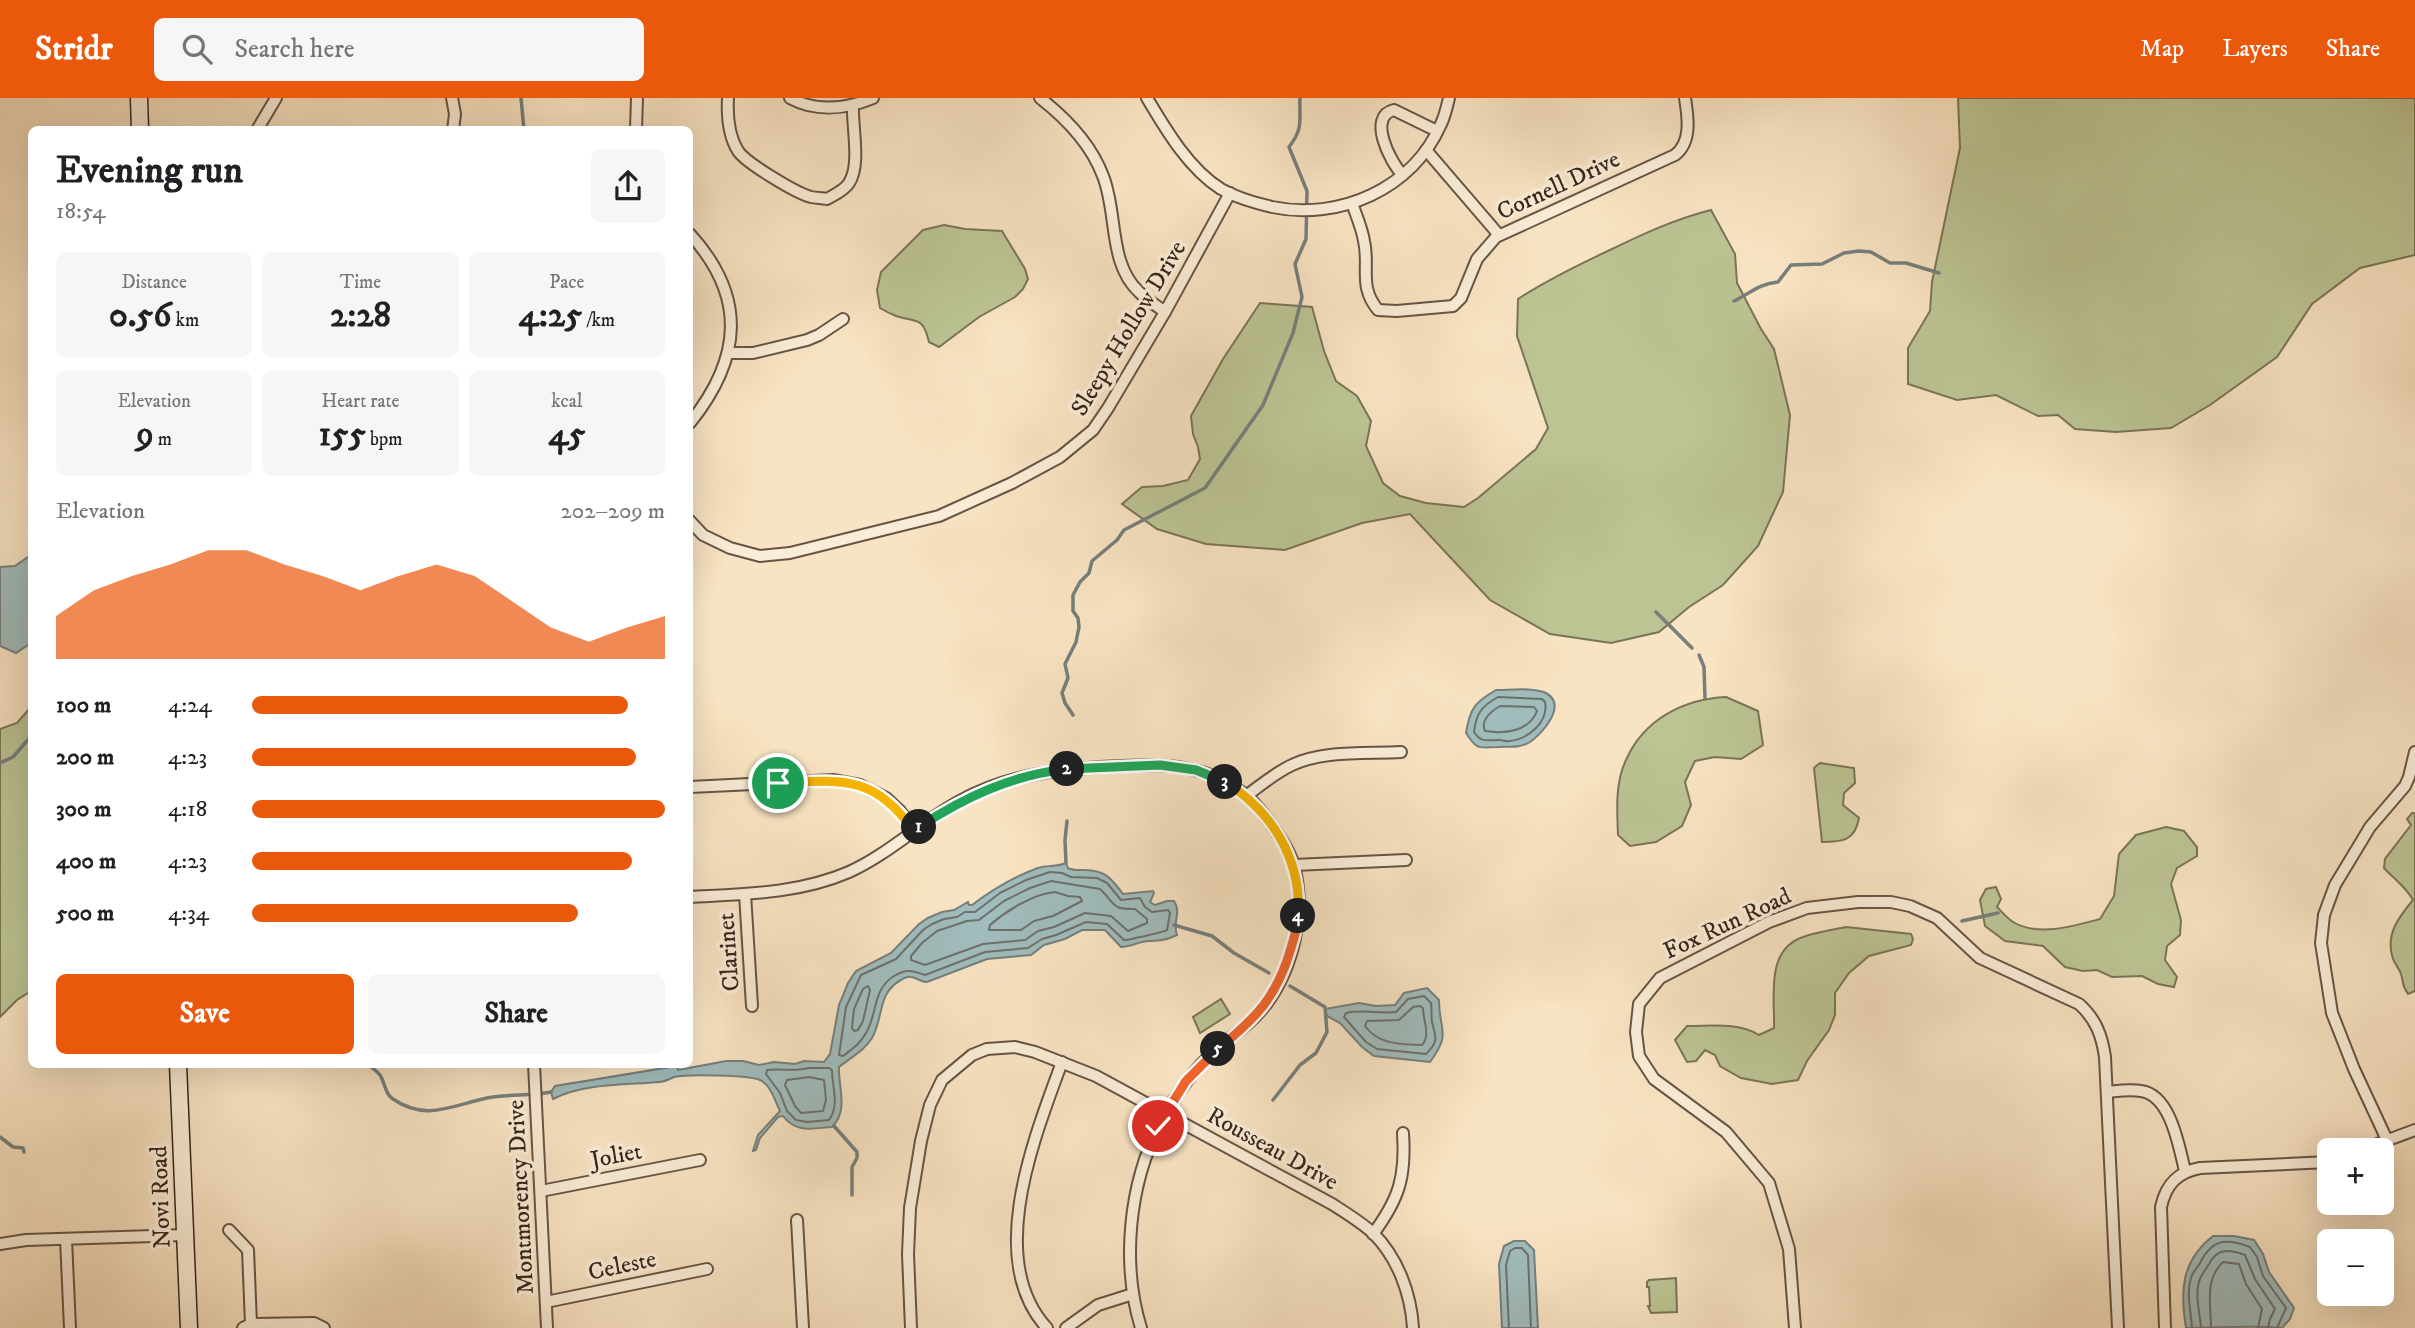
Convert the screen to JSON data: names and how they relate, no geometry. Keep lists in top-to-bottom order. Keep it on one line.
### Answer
{"streets":{"main road":["Novi Road"],"street":["Cornell Drive","Sleepy Hollow Drive","Fox Run Road","Clarinet","Rousseau Drive","Joliet","Montmorency Drive","Celeste"]},"crossings":[["Joliet","Montmorency Drive"],["Montmorency Drive","Celeste"]],"page":{"header":"Stridr","search":"Search here","nav":["Map","Layers","Share"],"heading":["Evening run","18:54"],"stats":[["Distance","0.56 km"],["Time","2:28"],["Pace","4:25 /km"],["Elevation","9 m"],["Heart rate","155 bpm"],["kcal","45"]],"chart":["Elevation","202–209 m"],"list":[{"name":"100 m","note":"4:24"},{"name":"200 m","note":"4:23"},{"name":"300 m","note":"4:18"},{"name":"400 m","note":"4:23"},{"name":"500 m","note":"4:34"}],"pins":["2","3","1","4","5"],"buttons":["Save","Share"],"map_buttons":["+","−"]}}
